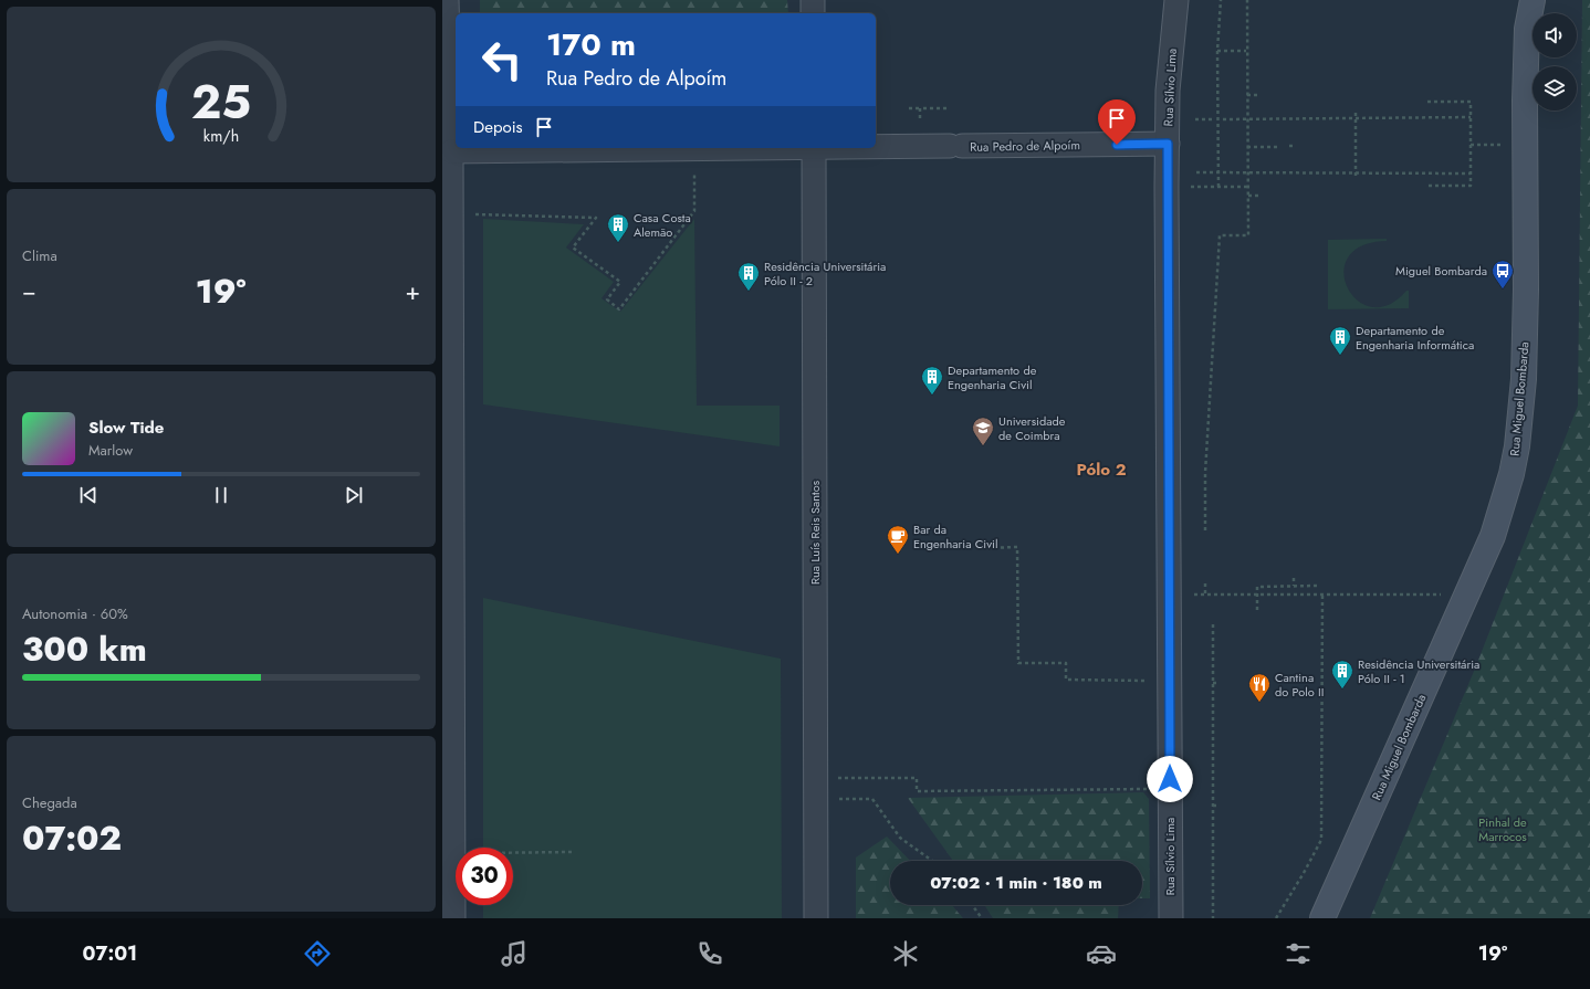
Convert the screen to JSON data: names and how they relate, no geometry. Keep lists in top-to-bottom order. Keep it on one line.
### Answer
{"streets":{"street":["Rua Sílvio Lima","Rua Pedro de Alpoím","Rua Miguel Bombarda","Rua Luís Reis Santos"]},"crossings":[["Rua Sílvio Lima","Rua Pedro de Alpoím"]],"districts":["Pólo 2"],"parks":["Pinhal de Marrocos"],"places":{"building":["Casa Costa Alemão","Residência Universitária Pólo II - 2","Departamento de Engenharia Informática","Departamento de Engenharia Civil","Residência Universitária Pólo II - 1"],"bus stop":["Miguel Bombarda"],"school or university":["Universidade de Coimbra"],"cafe":["Bar da Engenharia Civil"],"restaurant":["Cantina do Polo II"]},"page":{"turn":["170 m","Rua Pedro de Alpoím"],"then":"Depois","tile":["Clima",["Autonomia · 60%","300 km"],["Chegada","07:02"]],"heat":["−","19°","+"],"song":["Slow Tide","Marlow"],"limit":"30","trip":"07:02 · 1 min · 180 m","tabs":["07:01","19°"],"gauge":["25","km/h"]}}
